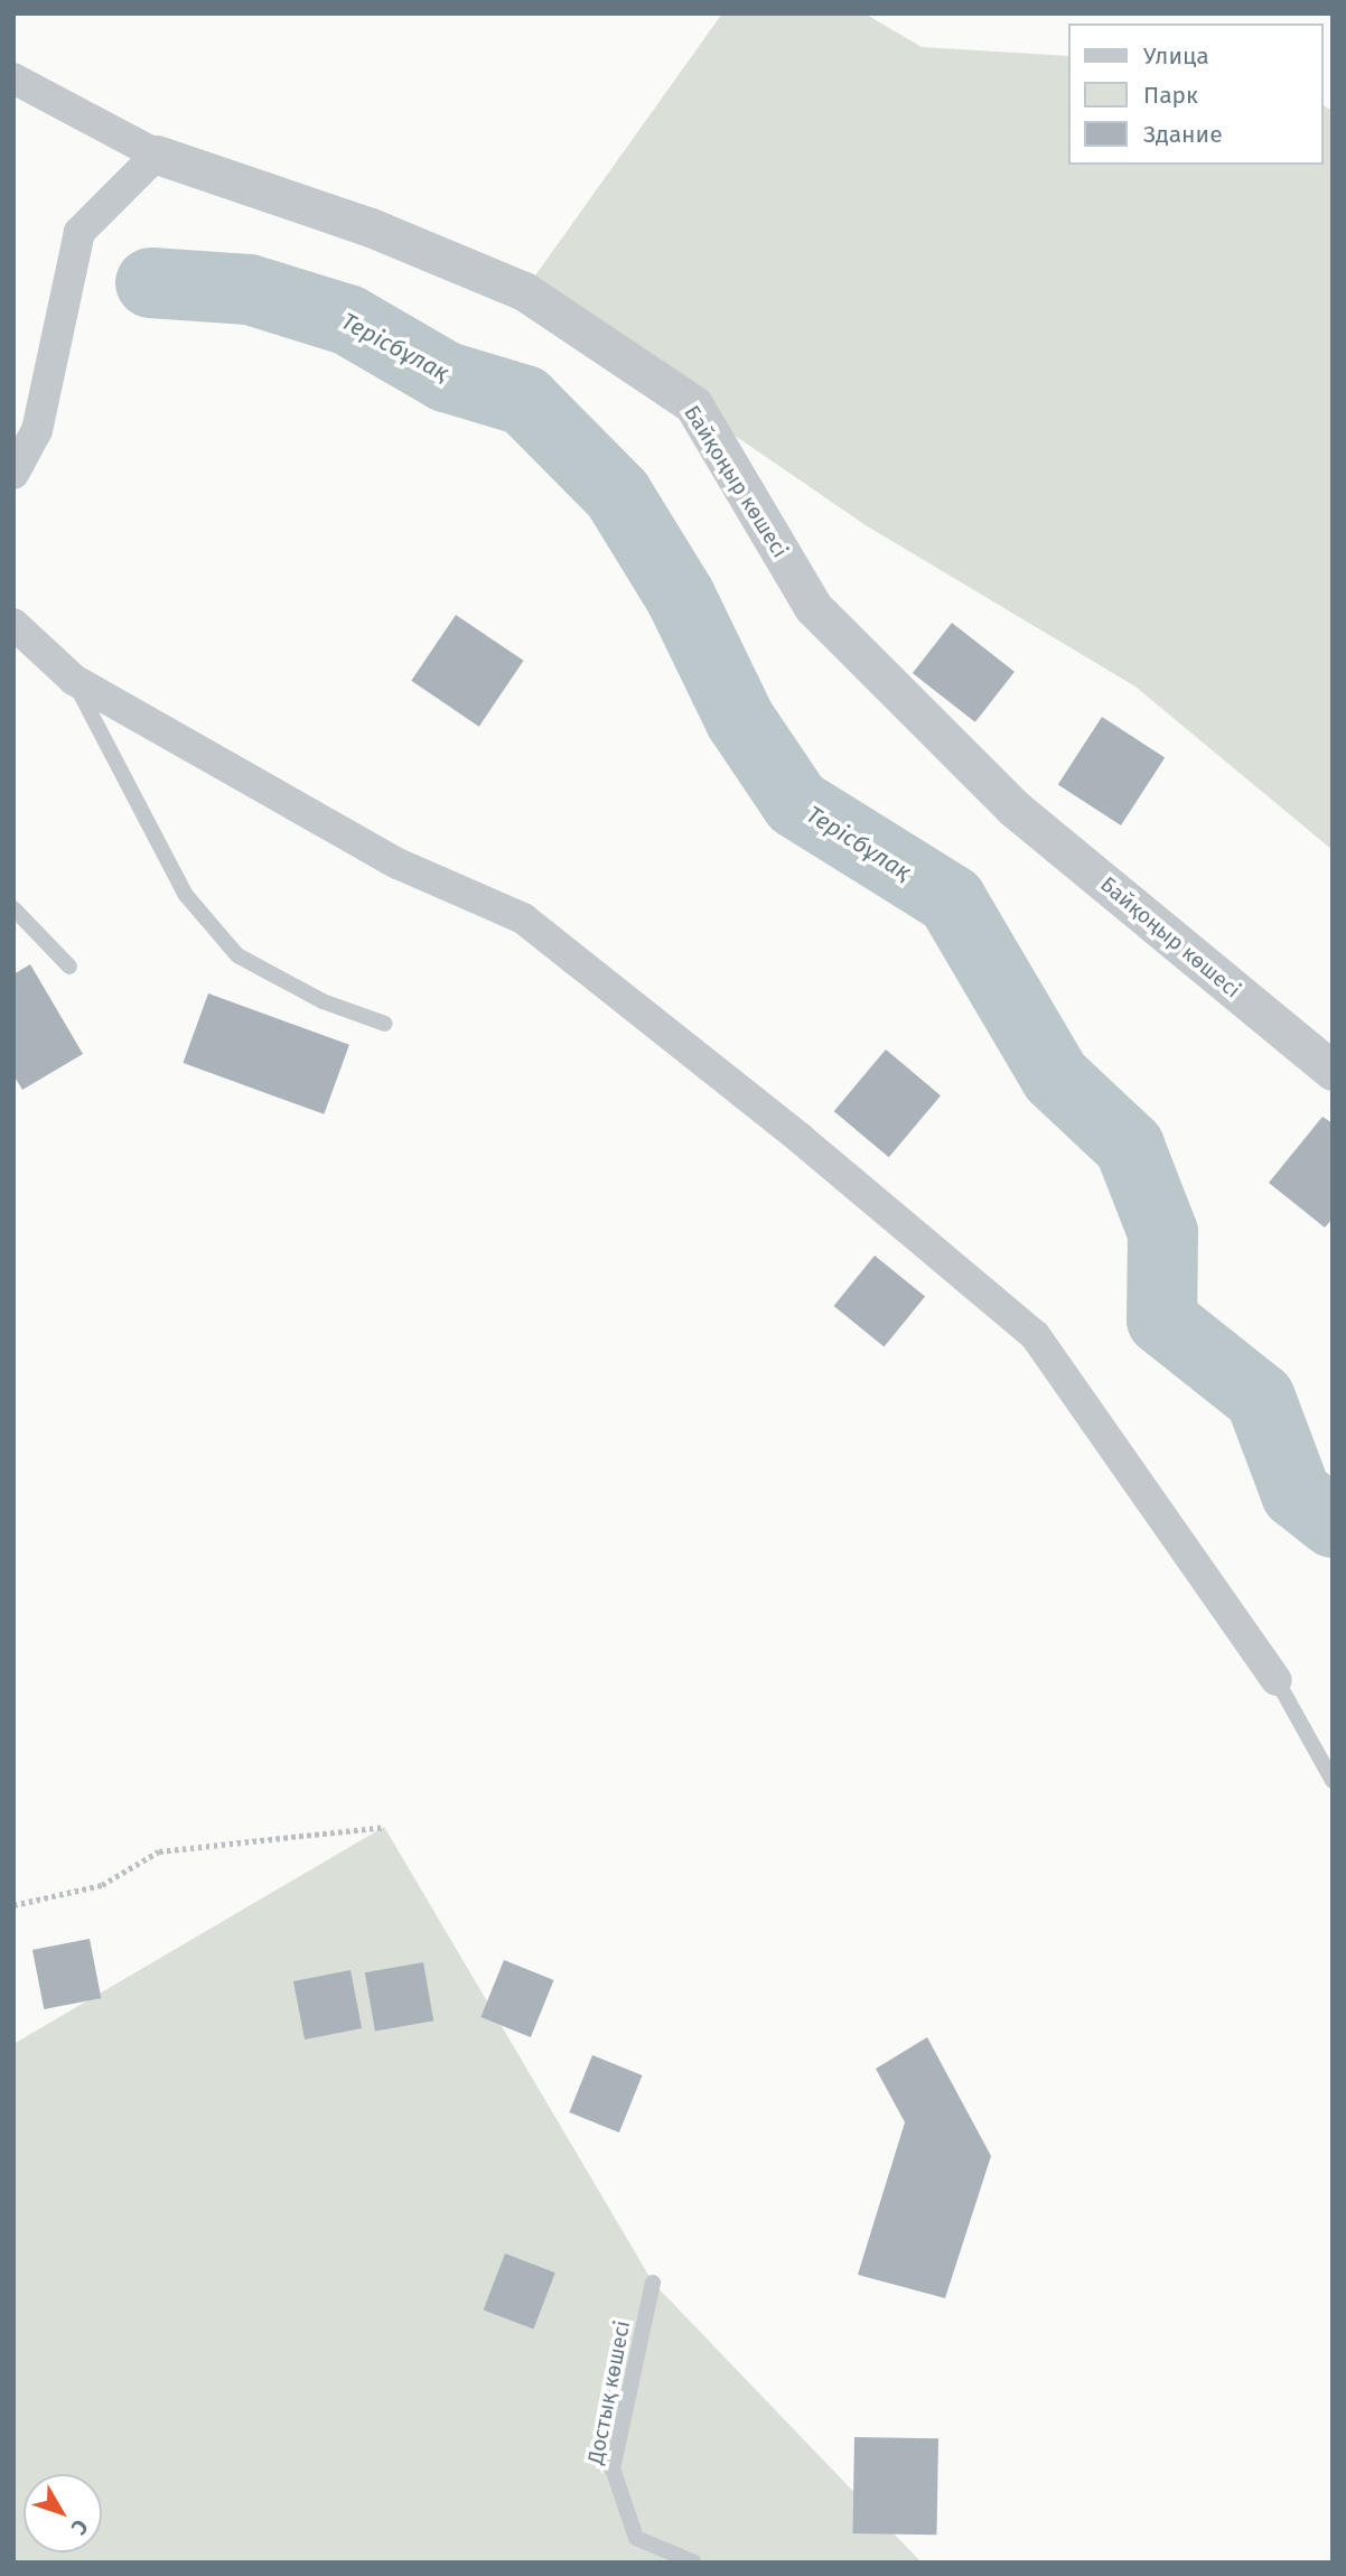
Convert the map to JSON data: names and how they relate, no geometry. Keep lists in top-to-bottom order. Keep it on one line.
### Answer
{"streets":{"street":["Байқоңыр көшесі"],"lane":["Достық көшесі"]},"water":["Терісбұлақ"],"legend":["Улица","Парк","Здание"],"north":"bottom right"}
